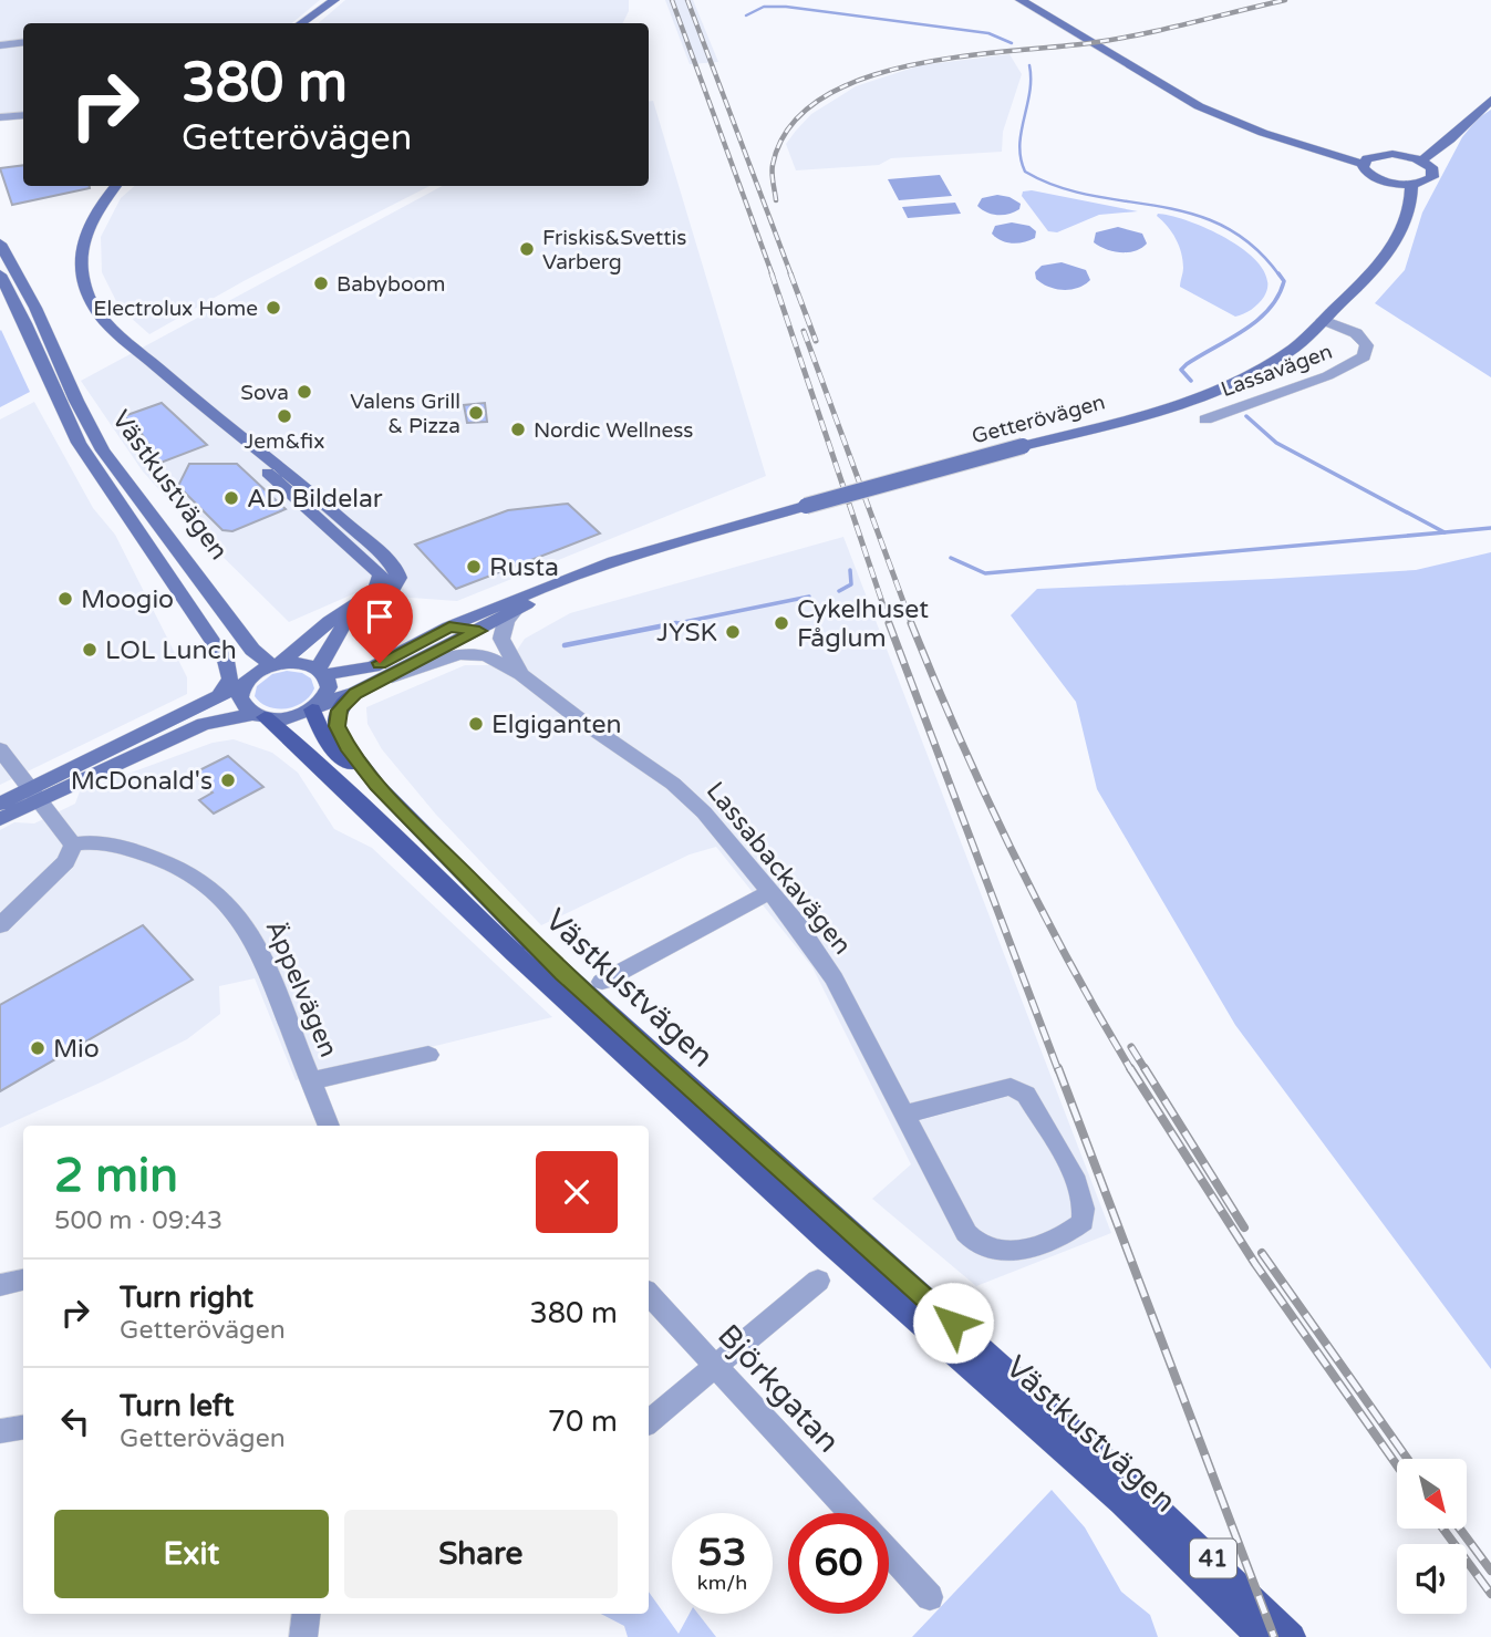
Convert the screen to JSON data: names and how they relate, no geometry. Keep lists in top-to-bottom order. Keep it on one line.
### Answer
{"streets":{"main road":["Västkustvägen","41"],"street":["Lassavägen","Getterövägen","Lassabackavägen","Äppelvägen","Björkgatan"]},"crossings":[["Lassavägen","Getterövägen"],["Getterövägen","Västkustvägen"],["Getterövägen","41"],["Västkustvägen","41"]],"places":["Friskis&Svettis Varberg","Babyboom","Electrolux Home","Sova","Valens Grill & Pizza","Jem&fix","Nordic Wellness","AD Bildelar","Rusta","Moogio","Cykelhuset Fåglum","JYSK","LOL Lunch","Elgiganten","McDonald's","Mio"],"north":"bottom right","page":{"turn":["380 m","Getterövägen"],"heading":["2 min","500 m · 09:43"],"list":[{"name":"Turn right","note":"Getterövägen","value":"380 m"},{"name":"Turn left","note":"Getterövägen","value":"70 m"}],"buttons":["Exit","Share"],"speed":"53 km/h","limit":"60"}}
